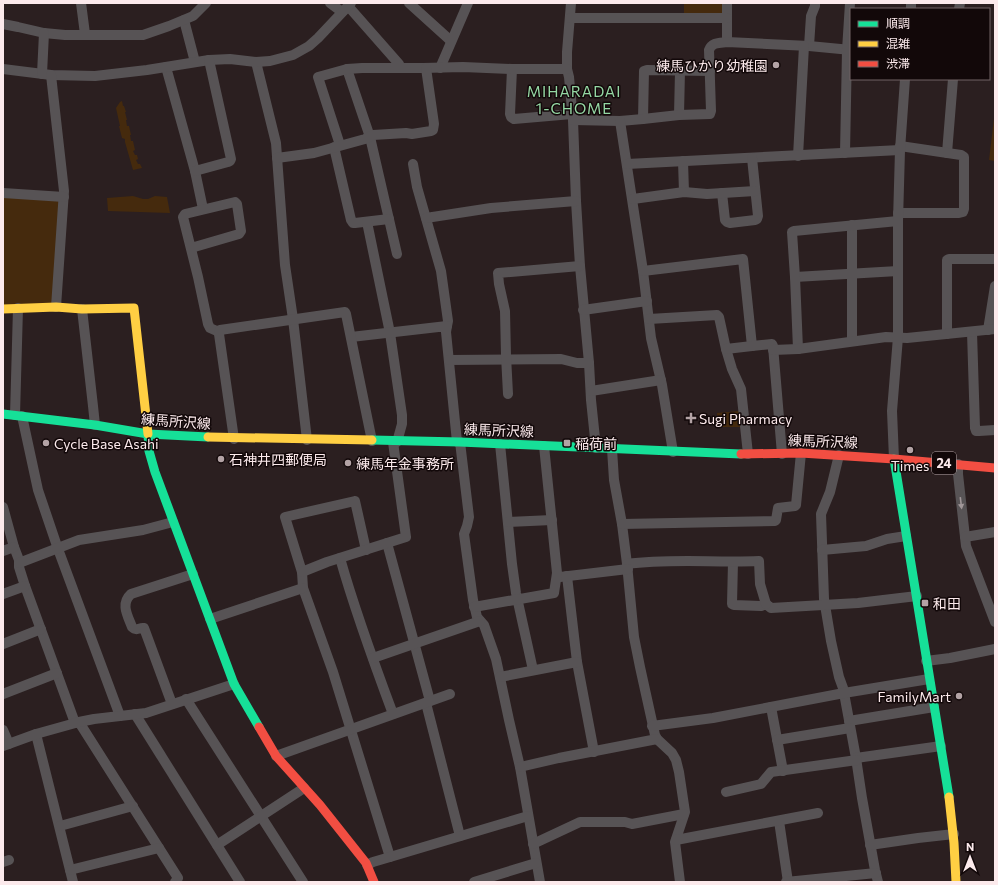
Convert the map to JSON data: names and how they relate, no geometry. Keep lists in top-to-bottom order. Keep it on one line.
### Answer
{"streets":{"street":["練馬所沢線","24"]},"districts":["MIHARADAI 1-CHOME"],"places":{"other":["練馬ひかり幼稚園","Cycle Base Asahi","Times","石神井四郵便局","練馬年金事務所","FamilyMart"],"health":["Sugi Pharmacy"],"transit":["稲荷前","和田"]},"legend":["順調","混雑","渋滞"],"north":"top"}
